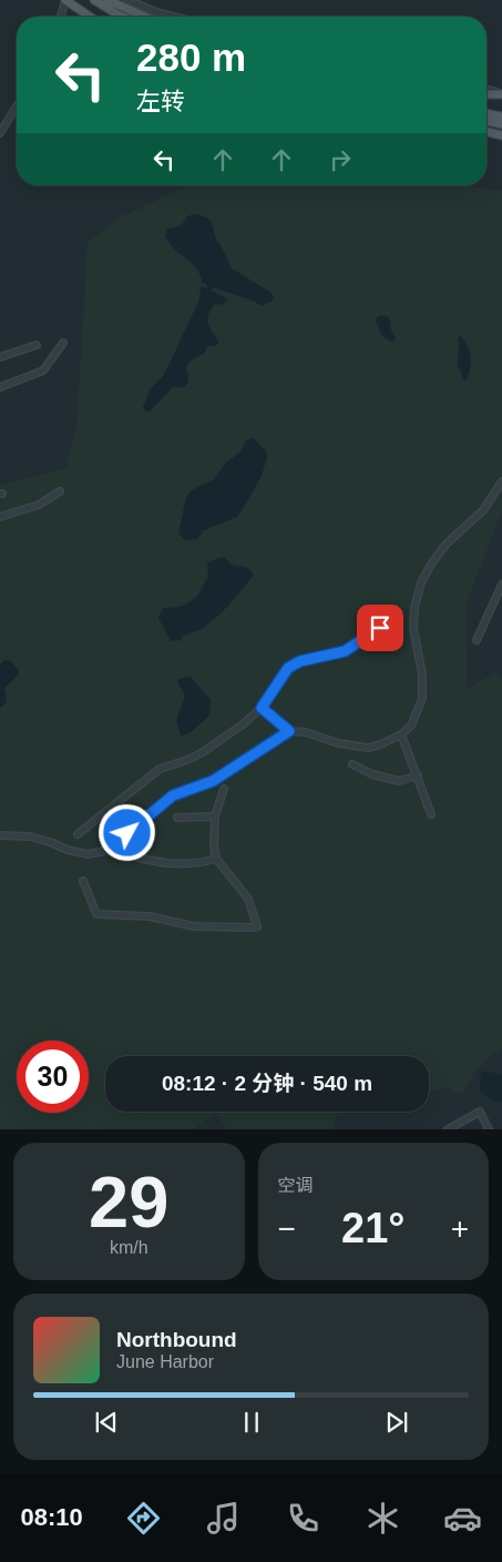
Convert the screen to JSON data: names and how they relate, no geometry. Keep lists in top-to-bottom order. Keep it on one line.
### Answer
{"page":{"turn":["280 m","左转"],"limit":"30","trip":"08:12 · 2 分钟 · 540 m","tile":[["29","km/h"],"空调"],"heat":["−","21°","+"],"song":["Northbound","June Harbor"],"tabs":"08:10"}}
